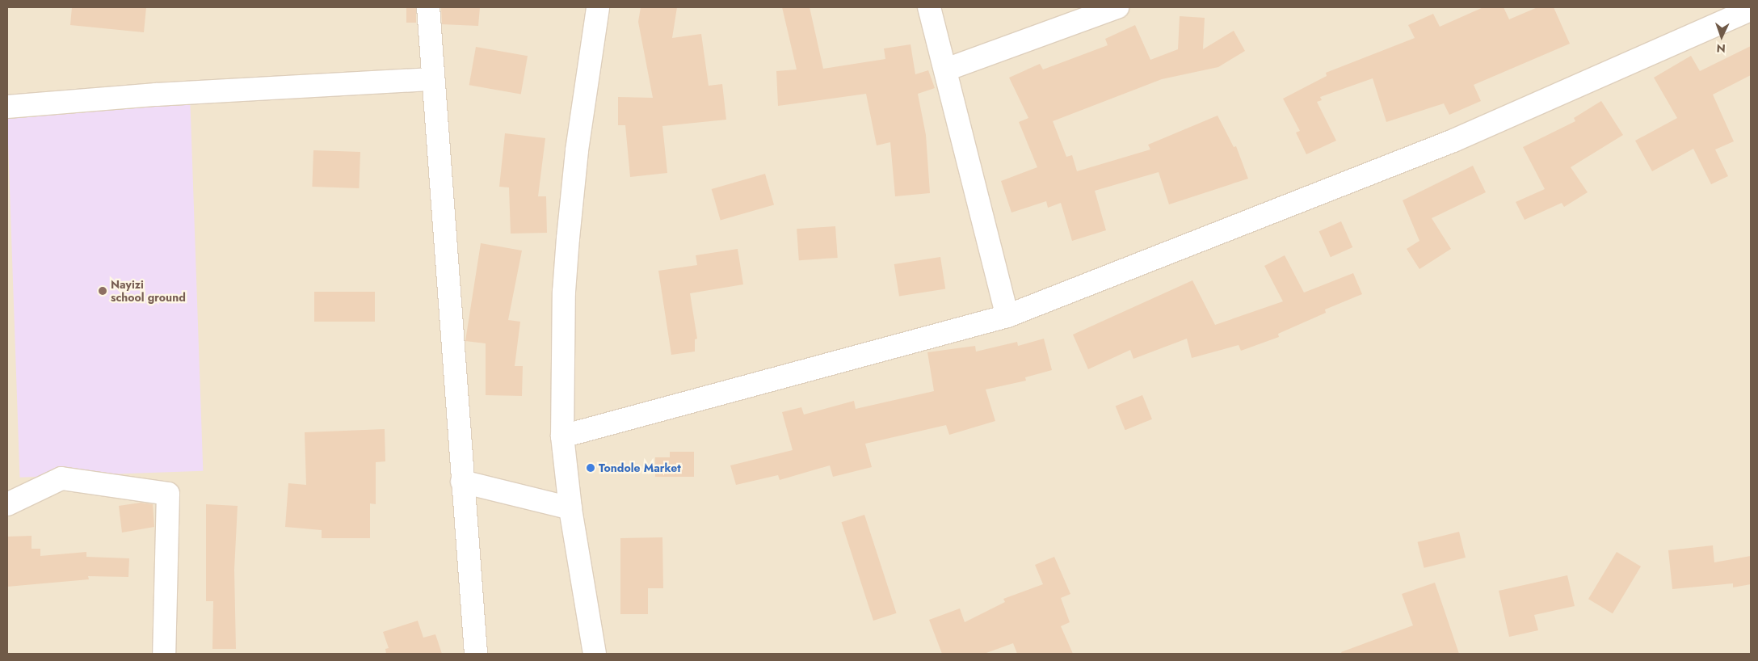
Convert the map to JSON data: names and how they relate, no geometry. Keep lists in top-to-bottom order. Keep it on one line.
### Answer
{"places":["Nayizi school ground","Tondole Market"],"north":"bottom"}
